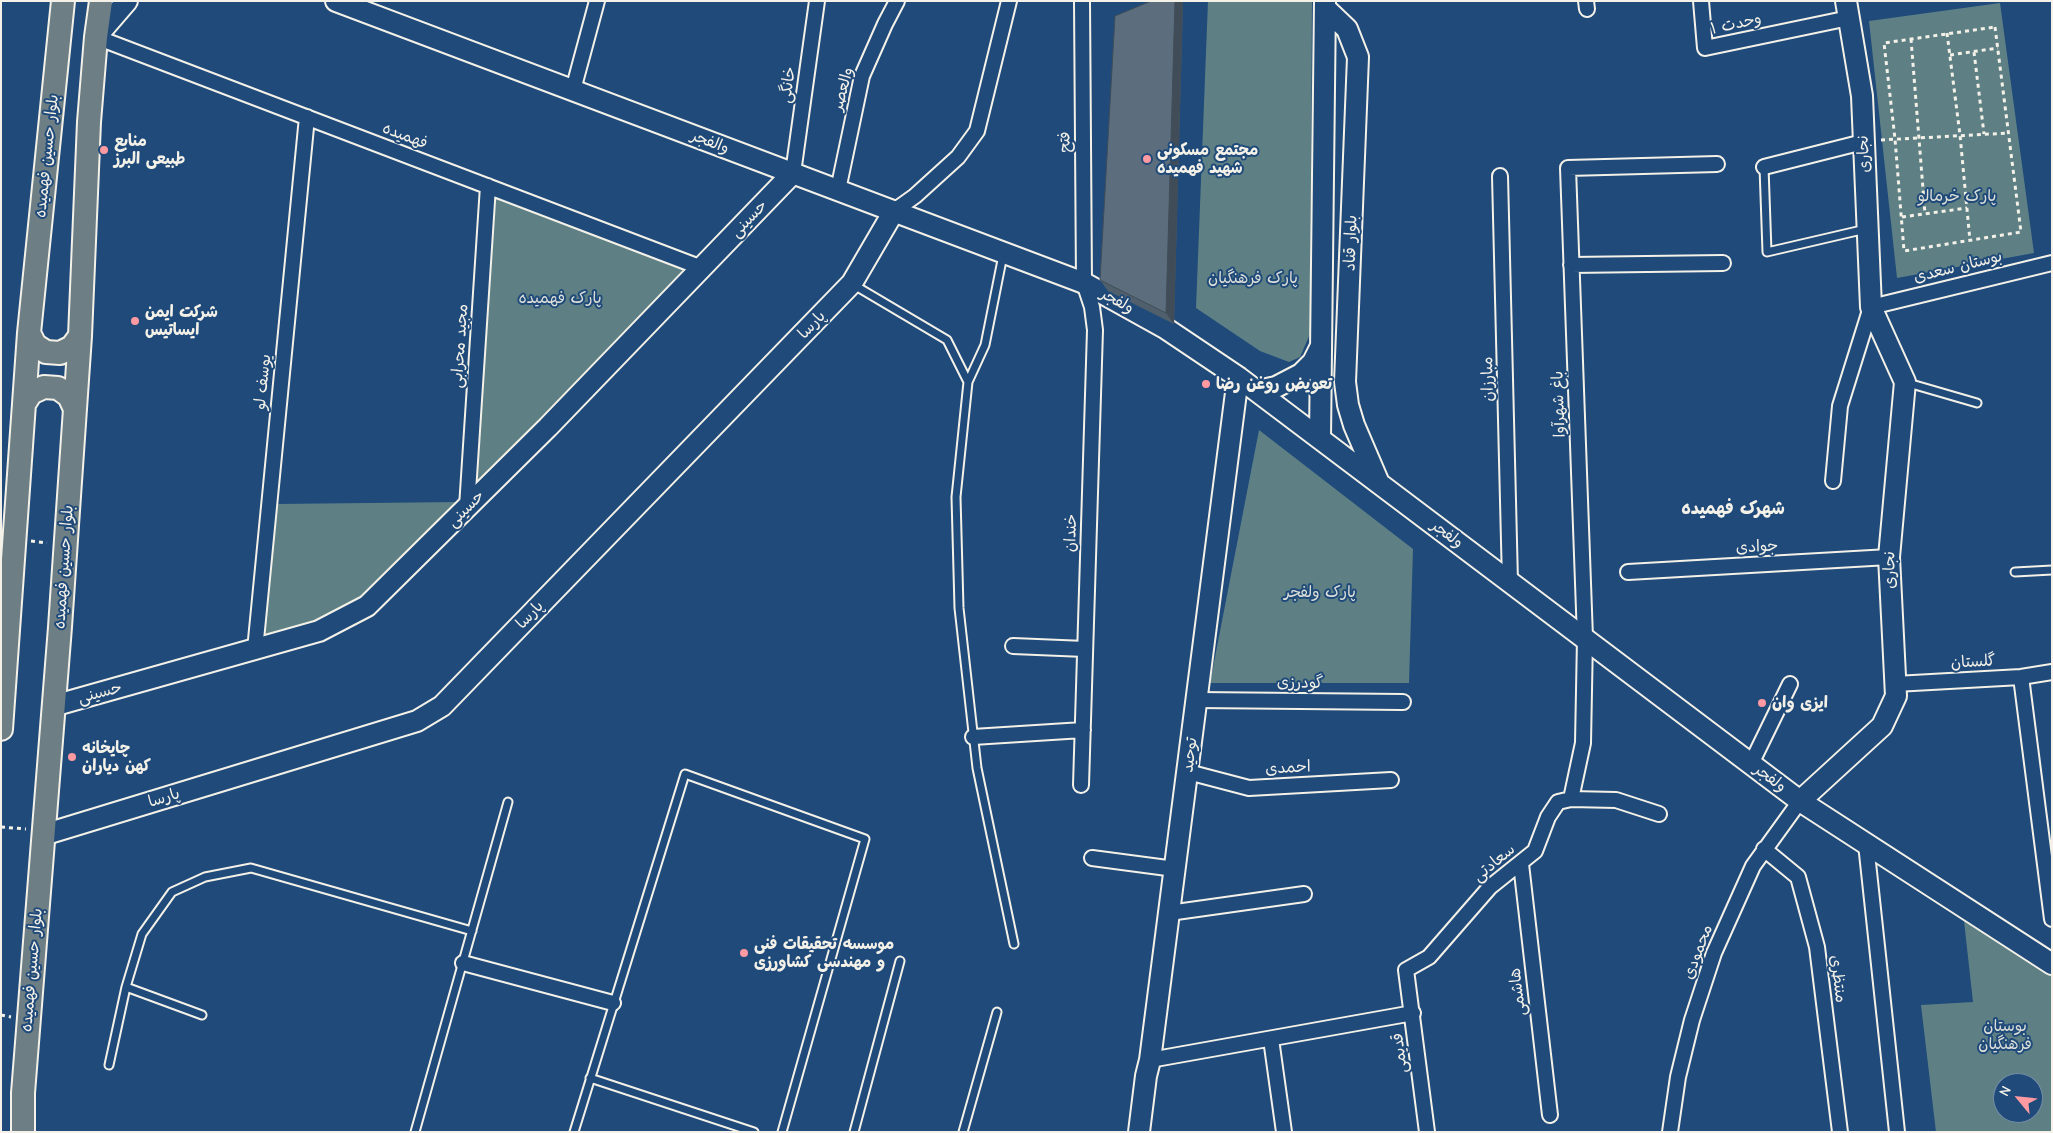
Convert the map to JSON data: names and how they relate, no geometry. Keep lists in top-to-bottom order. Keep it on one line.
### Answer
{"streets":{"main road":["بلوار حسین فهمیده"],"street":["وحدت ۱","خانگی","والعصر","فهمیده","والفجر","فتح","نجاری","حسینی","بلوار قناد","بوستان سعدی","ولفجر","پارسا","مجید محرابی","مبارزان","یوسف لو","باغ شهرآوا","خندان","جوادی","گلستان","گودرزی","توحید","احمدی","سعادتی","محمودی","منتظری","هاشمی","قدیمی"]},"crossings":[["وحدت ۱","نجاری"],["خانگی","والفجر"],["خانگی","حسینی"],["والعصر","والفجر"],["فهمیده","بلوار حسین فهمیده"],["فهمیده","حسینی"],["فهمیده","مجید محرابی"],["فهمیده","یوسف لو"],["والفجر","فتح"],["والفجر","حسینی"],["والفجر","ولفجر"],["والفجر","پارسا"],["والفجر","خندان"],["فتح","ولفجر"],["فتح","خندان"],["نجاری","بوستان سعدی"],["نجاری","ولفجر"],["نجاری","جوادی"],["نجاری","گلستان"],["نجاری","محمودی"],["بلوار حسین فهمیده","حسینی"],["بلوار حسین فهمیده","پارسا"],["حسینی","مجید محرابی"],["حسینی","یوسف لو"],["بلوار قناد","ولفجر"],["ولفجر","مبارزان"],["ولفجر","باغ شهرآوا"],["ولفجر","خندان"],["ولفجر","توحید"],["ولفجر","محمودی"],["باغ شهرآوا","سعادتی"],["گودرزی","توحید"],["توحید","احمدی"],["سعادتی","هاشمی"],["سعادتی","قدیمی"],["محمودی","منتظری"]],"districts":["شهرک فهمیده"],"parks":["پارک خرمالو","پارک فرهنگیان","پارک فهمیده","پارک ولفجر","بوستان فرهنگیان"],"places":["منابع طبیعی البرز","مجتمع مسکونی شهید فهمیده","شرکت ایمن ایساتیس","تعویض روغن رضا","ایزی وان","چایخانه کهن دیاران","موسسه تحقیقات فنی و مهندسی کشاورزی"],"north":"top left"}
